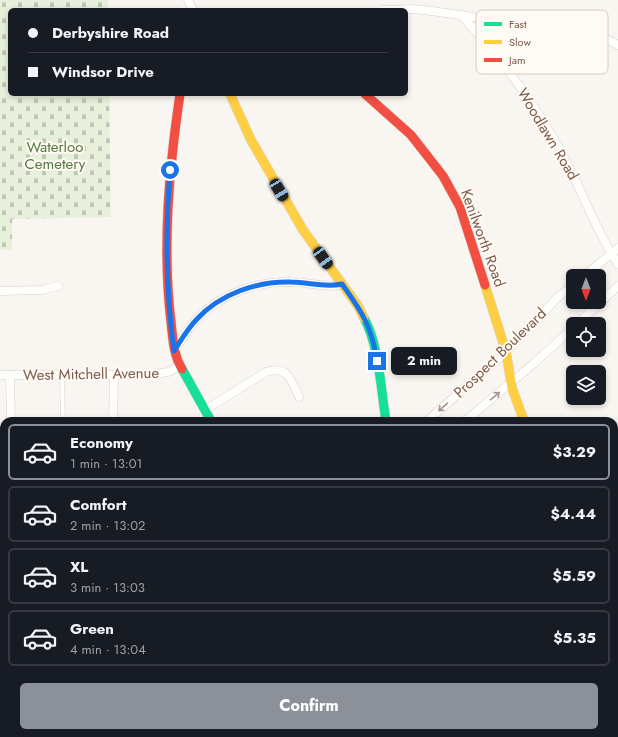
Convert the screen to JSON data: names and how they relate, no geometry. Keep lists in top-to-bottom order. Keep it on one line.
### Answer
{"streets":{"street":["Woodlawn Road","Kenilworth Road","Prospect Boulevard","West Mitchell Avenue"]},"crossings":[["Kenilworth Road","Prospect Boulevard"]],"parks":["Waterloo Cemetery"],"legend":["Fast","Slow","Jam"],"north":"bottom","page":{"banner":["Derbyshire Road","Windsor Drive"],"bubble":"2 min","list":[{"name":"Economy","note":"1 min · 13:01","value":"$3.29"},{"name":"Comfort","note":"2 min · 13:02","value":"$4.44"},{"name":"XL","note":"3 min · 13:03","value":"$5.59"},{"name":"Green","note":"4 min · 13:04","value":"$5.35"}],"buttons":"Confirm"}}
